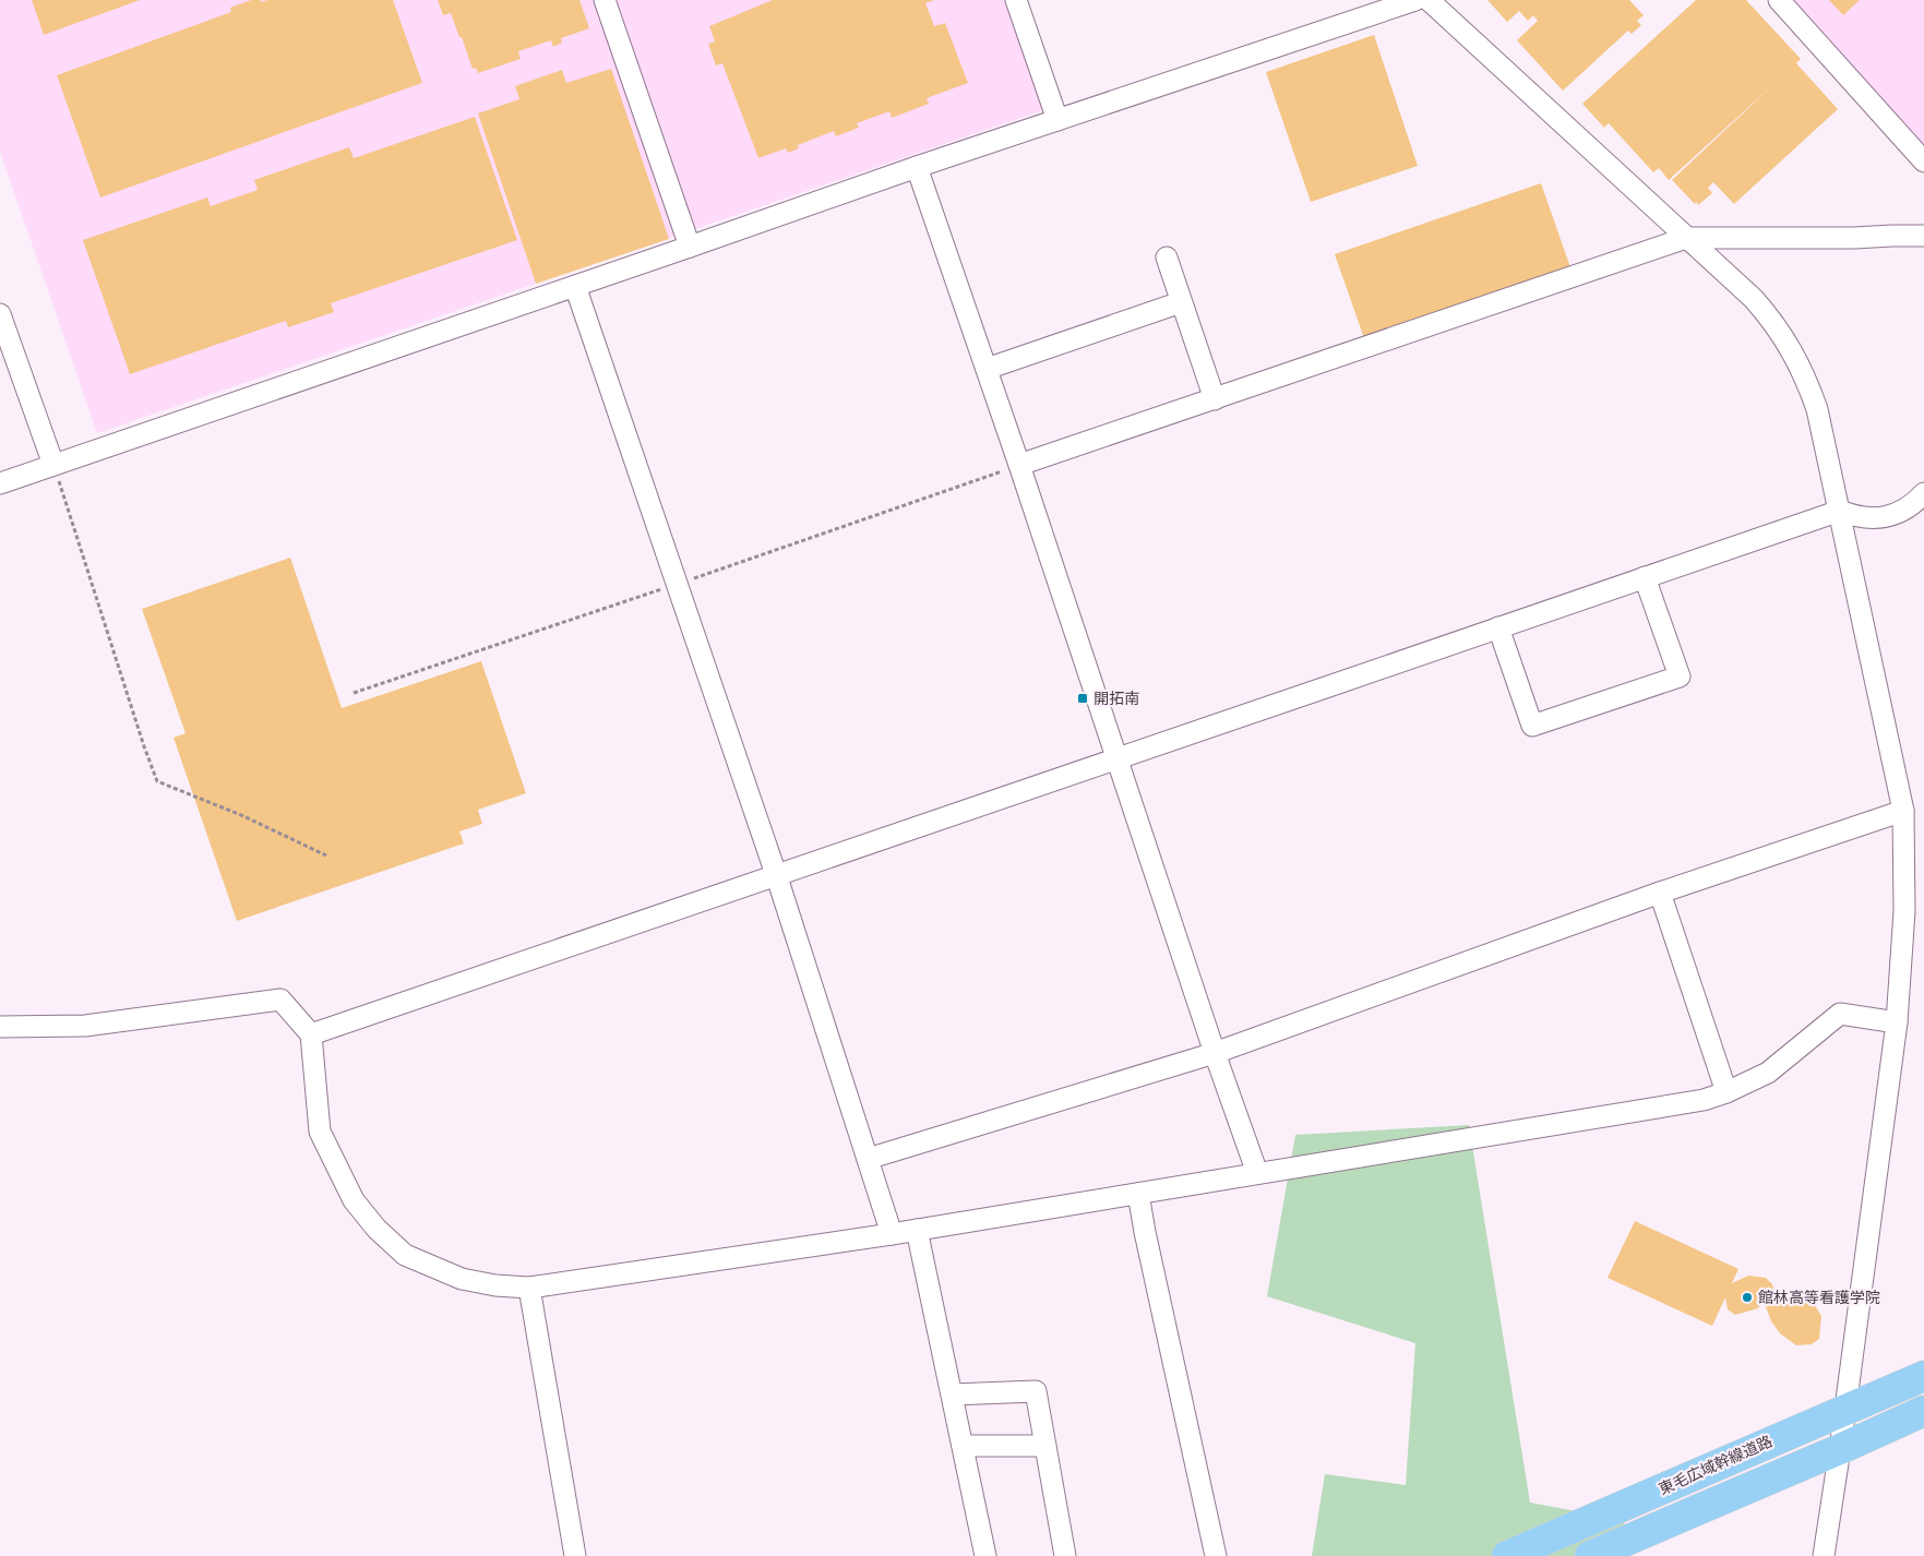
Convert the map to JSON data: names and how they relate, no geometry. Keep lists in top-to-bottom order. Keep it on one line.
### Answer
{"streets":{"highway":["東毛広域幹線道路"]},"places":{"transit":["開拓南"],"other":["館林高等看護学院"]}}
